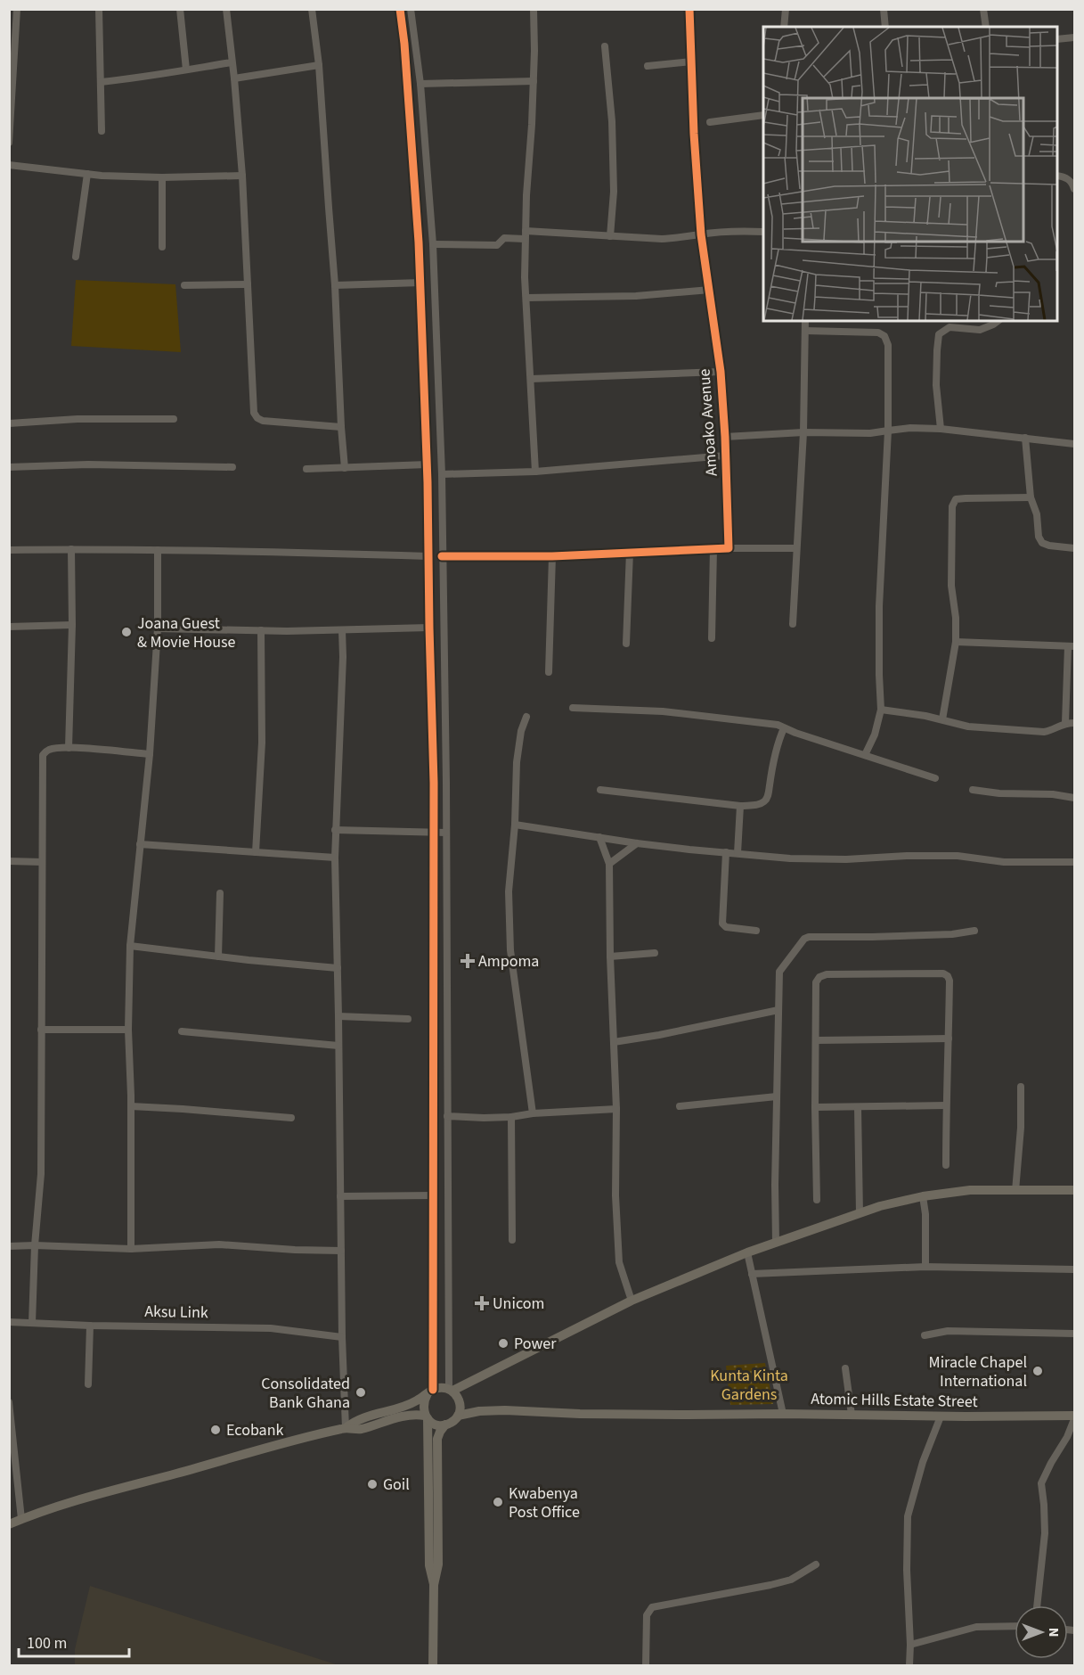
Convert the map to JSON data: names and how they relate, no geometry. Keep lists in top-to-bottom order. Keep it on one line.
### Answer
{"streets":{"main road":["Atomic Hills Estate Street"],"street":["Amoako Avenue","Aksu Link"]},"parks":["Kunta Kinta Gardens"],"places":{"other":["Joana Guest & Movie House","Power","Miracle Chapel International","Consolidated Bank Ghana","Ecobank","Goil","Kwabenya Post Office"],"health":["Ampoma","Unicom"]},"scale_bar":"100 m","north":"right"}
